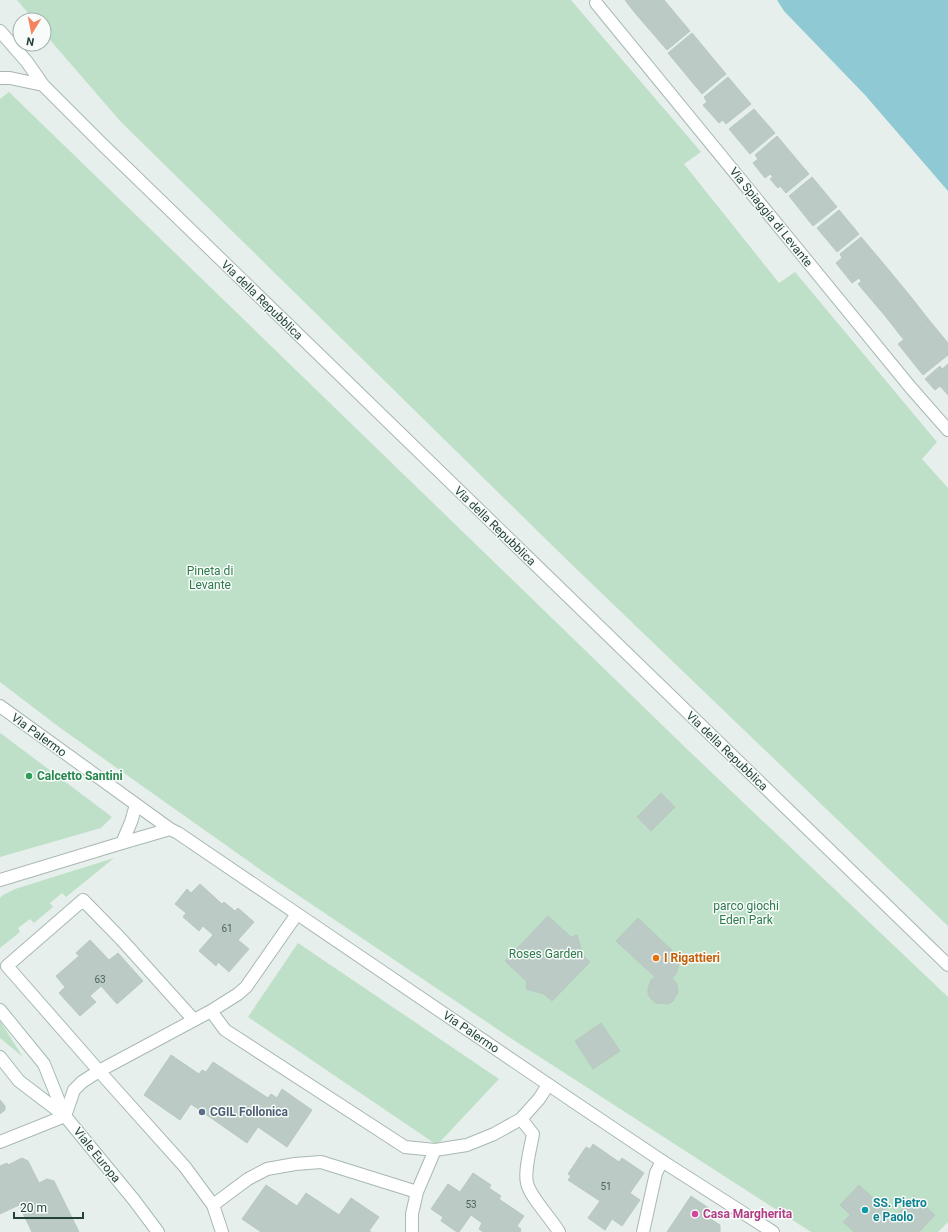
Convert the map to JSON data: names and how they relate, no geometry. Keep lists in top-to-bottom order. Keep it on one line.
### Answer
{"streets":{"street":["Via Spiaggia di Levante","Via della Repubblica","Via Palermo","Viale Europa"]},"parks":["Pineta di Levante","parco giochi Eden Park","Roses Garden"],"places":["Calcetto Santini","I Rigattieri","CGIL Follonica","SS. Pietro e Paolo","Casa Margherita"],"house_numbers":["61","63","51","53"],"scale_bar":"20 m","north":"bottom"}
